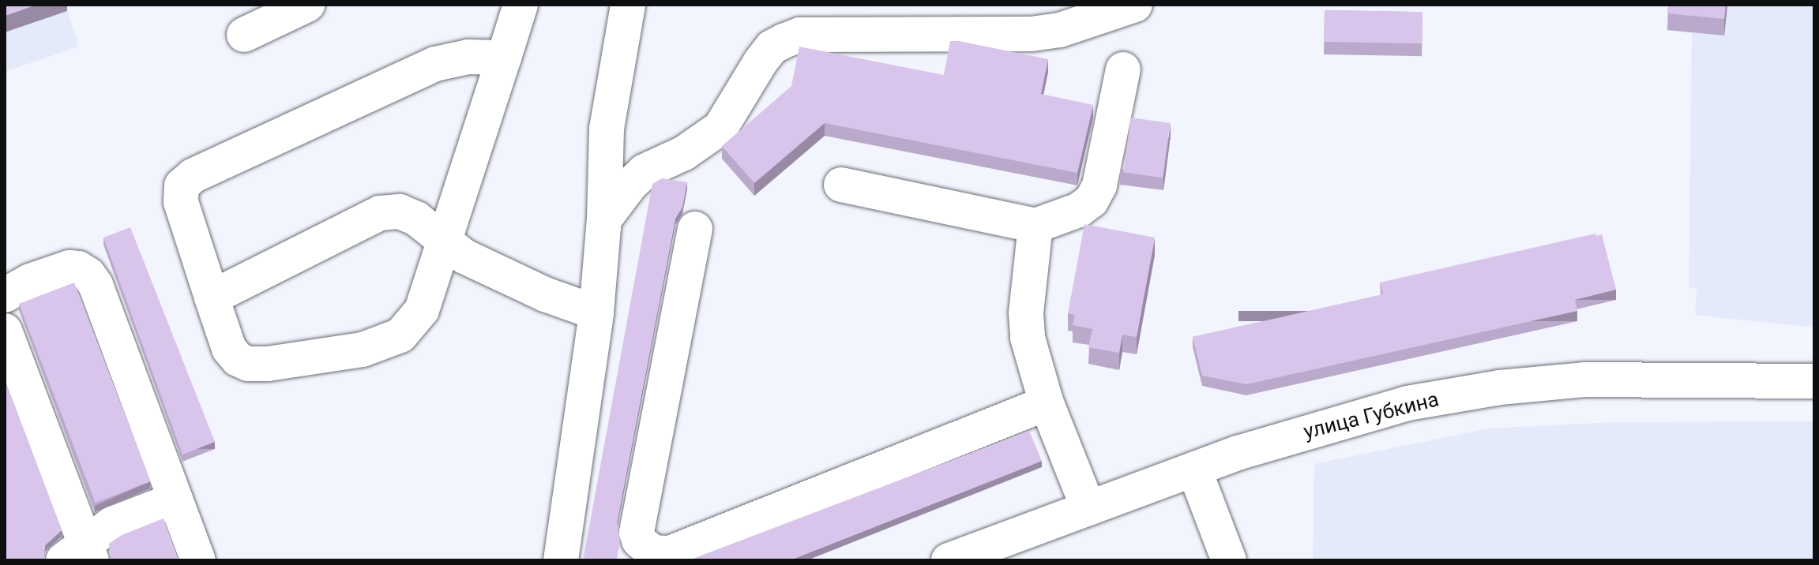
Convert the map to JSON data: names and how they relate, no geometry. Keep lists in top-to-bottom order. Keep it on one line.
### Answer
{"streets":{"street":["улица Губкина"]}}
